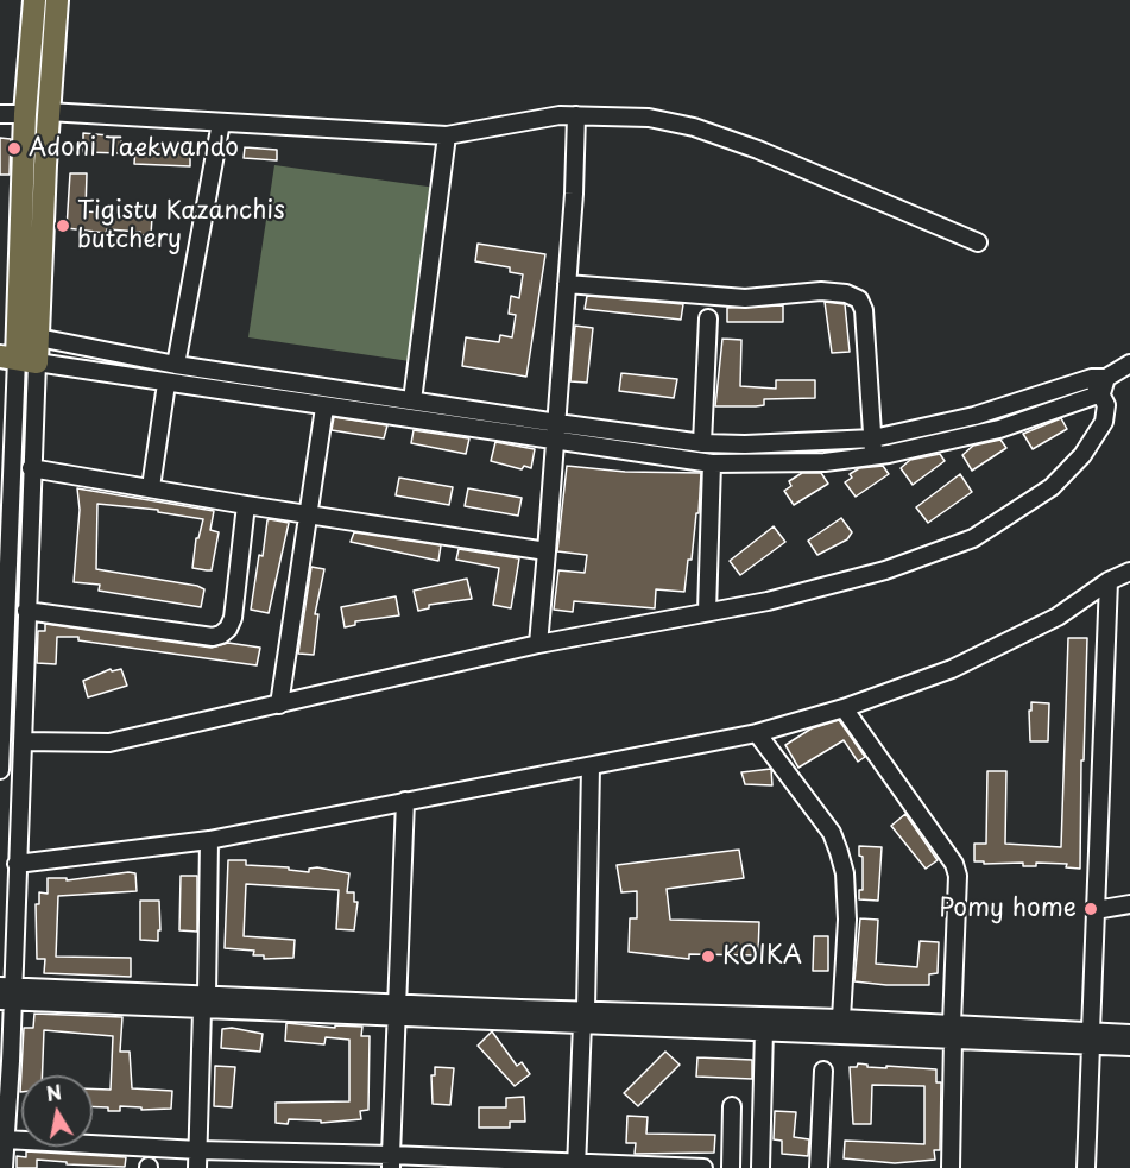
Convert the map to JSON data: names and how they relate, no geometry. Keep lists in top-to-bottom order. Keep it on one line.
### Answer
{"places":["Adoni Taekwando","Tigistu Kazanchis butchery","Pomy home","KOIKA"],"north":"top"}
